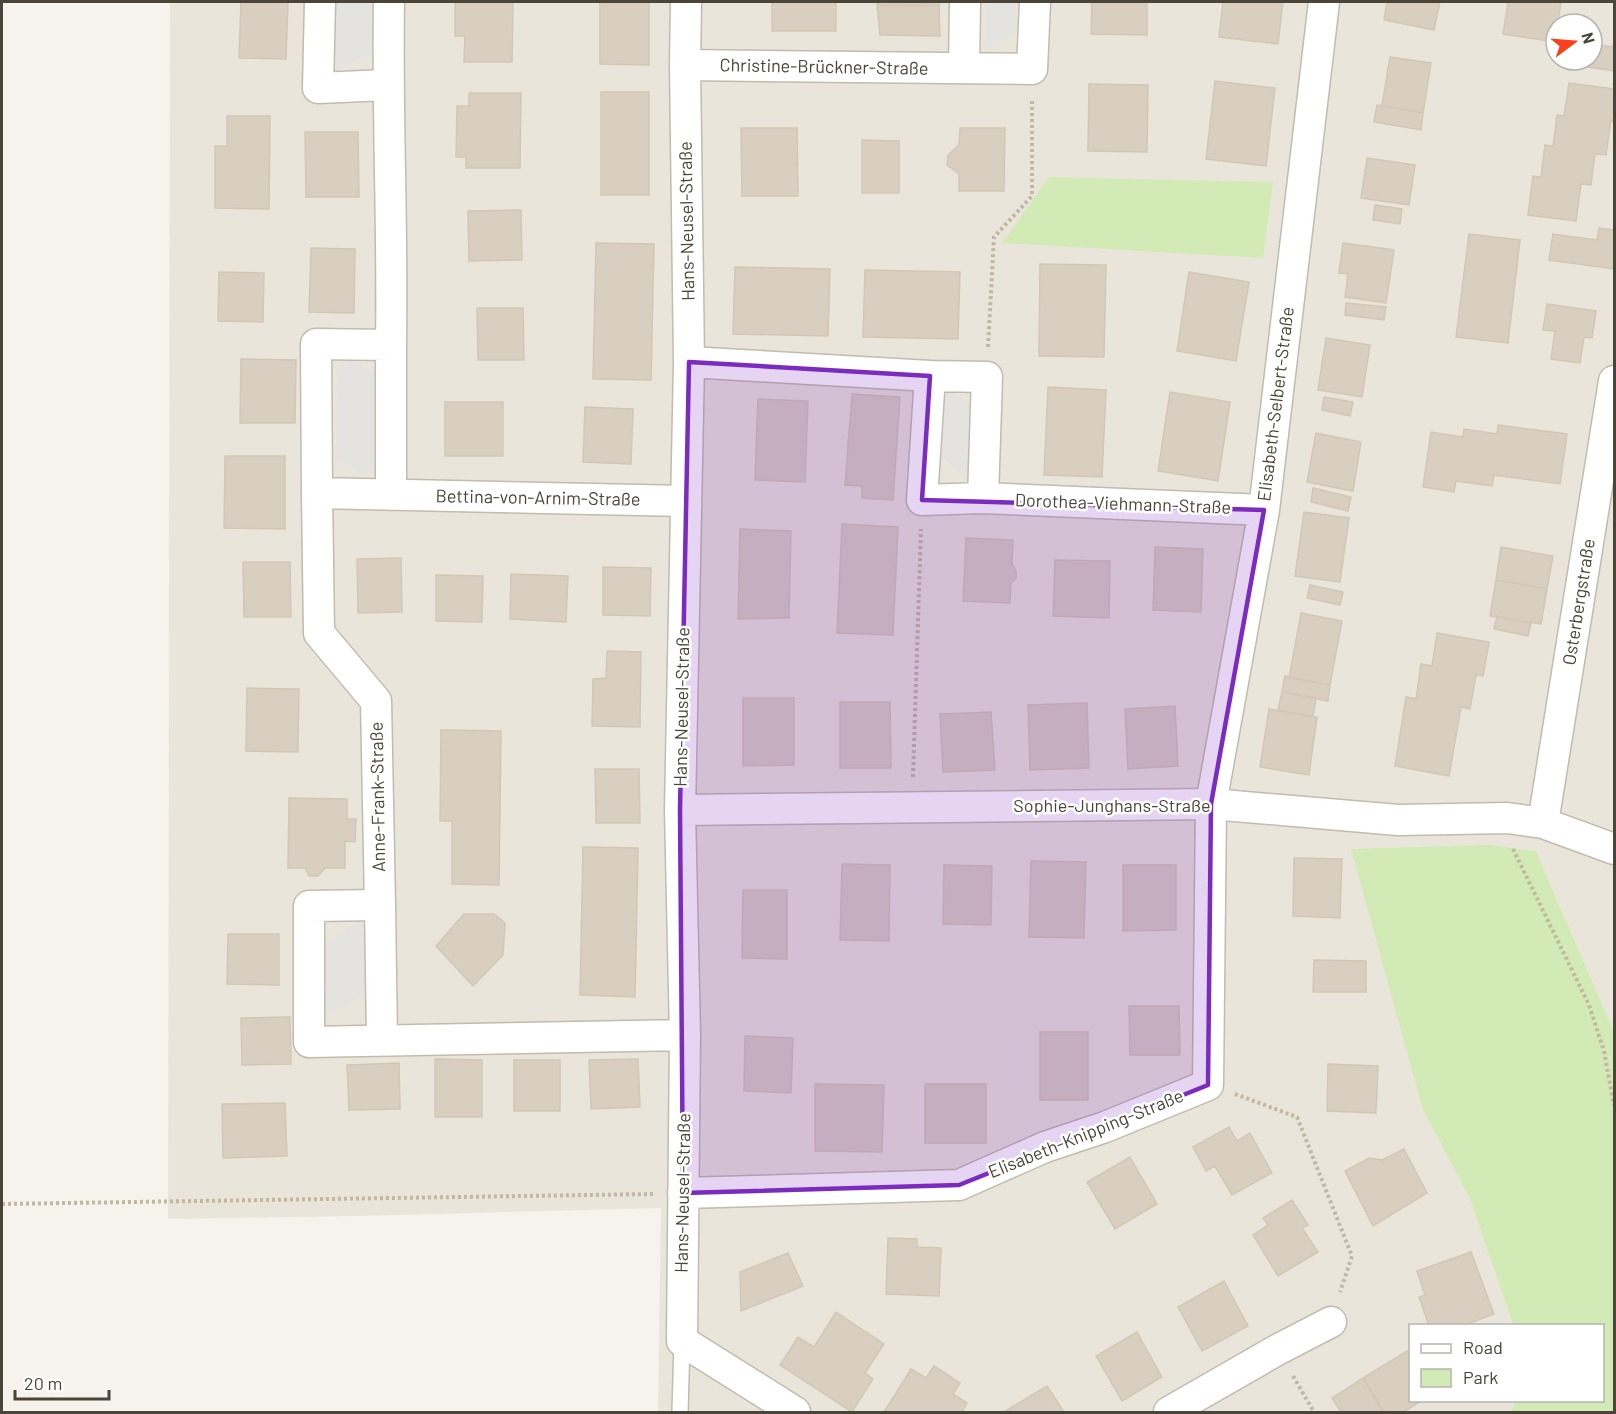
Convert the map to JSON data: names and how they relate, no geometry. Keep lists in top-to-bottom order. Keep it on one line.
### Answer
{"streets":{"street":["Christine-Brückner-Straße","Hans-Neusel-Straße","Elisabeth-Selbert-Straße","Bettina-von-Arnim-Straße","Dorothea-Viehmann-Straße","Osterbergstraße","Anne-Frank-Straße","Sophie-Junghans-Straße","Elisabeth-Knipping-Straße"]},"crossings":[["Christine-Brückner-Straße","Hans-Neusel-Straße"],["Hans-Neusel-Straße","Bettina-von-Arnim-Straße"],["Hans-Neusel-Straße","Sophie-Junghans-Straße"],["Hans-Neusel-Straße","Elisabeth-Knipping-Straße"],["Elisabeth-Selbert-Straße","Dorothea-Viehmann-Straße"],["Elisabeth-Selbert-Straße","Sophie-Junghans-Straße"],["Bettina-von-Arnim-Straße","Anne-Frank-Straße"],["Osterbergstraße","Sophie-Junghans-Straße"]],"legend":["Road","Park"],"scale_bar":"20 m","north":"right"}
